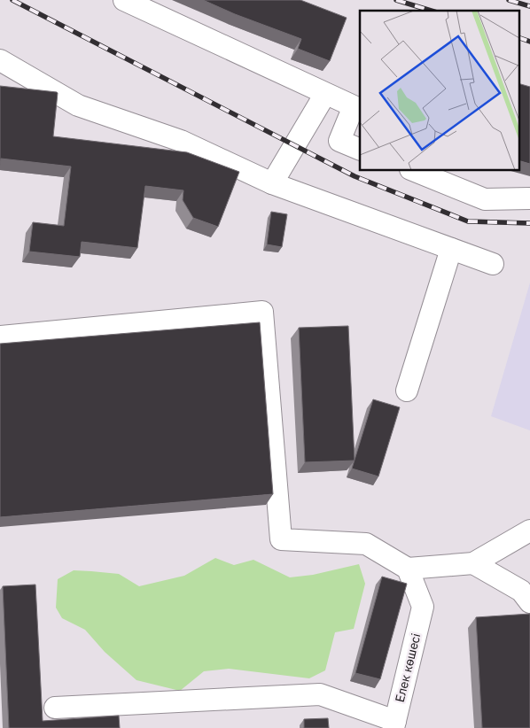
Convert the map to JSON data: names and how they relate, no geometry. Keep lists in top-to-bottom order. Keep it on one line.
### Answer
{"streets":{"street":["Елек көшесі"]}}
